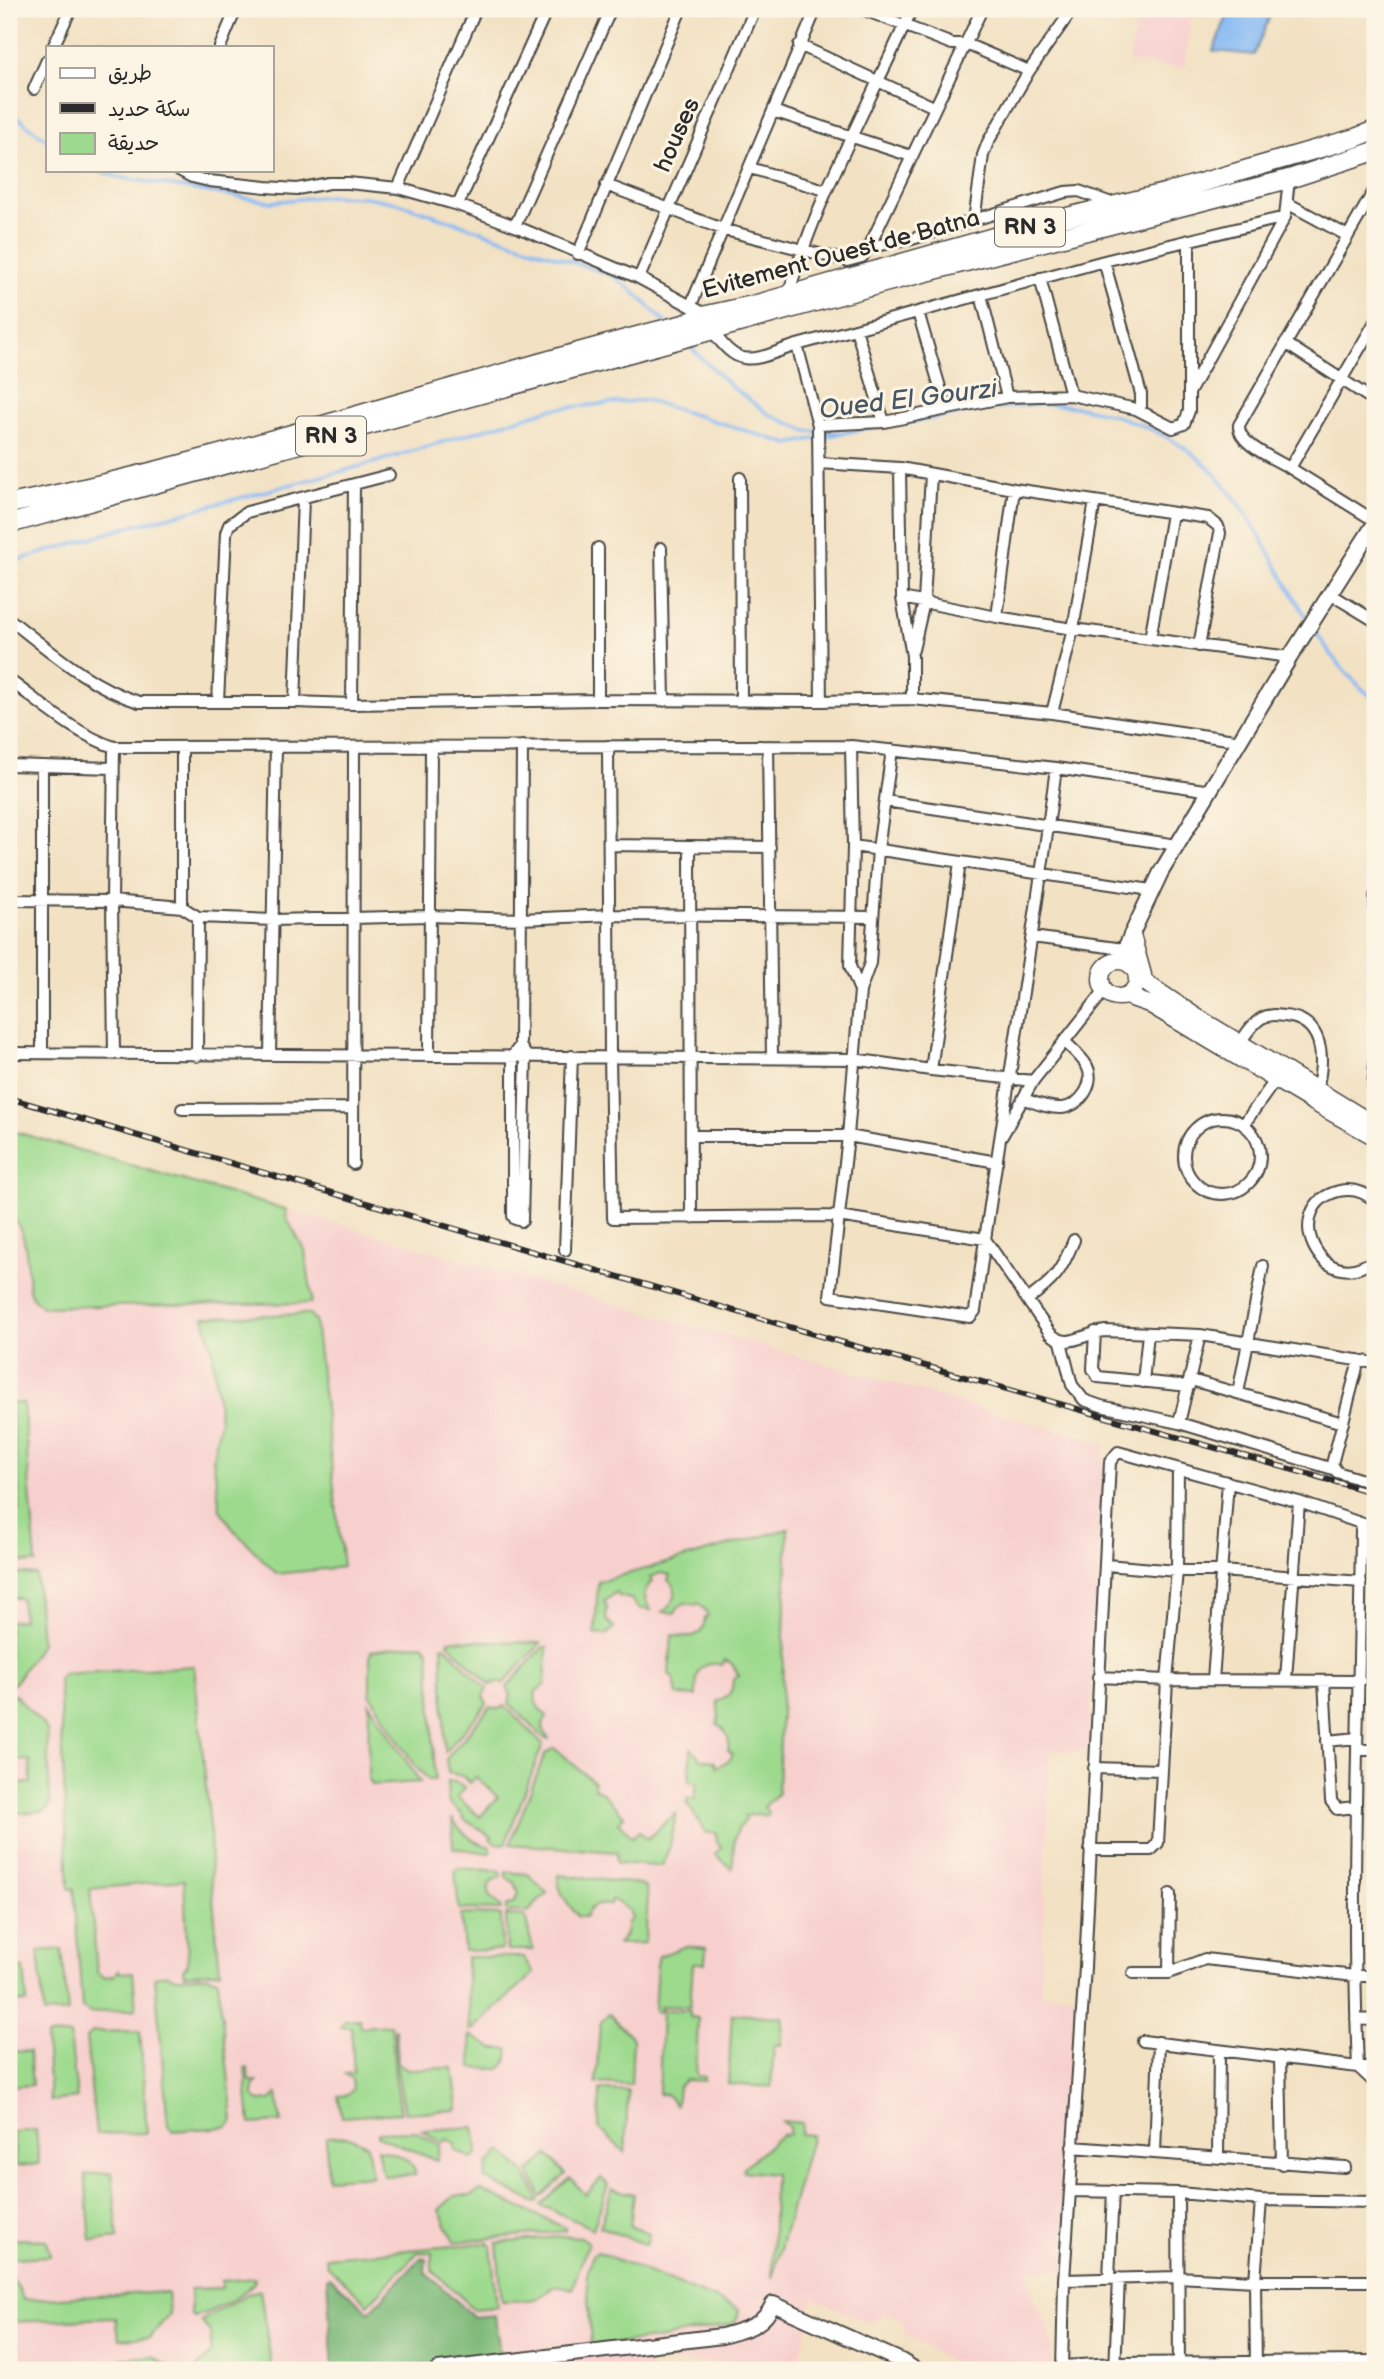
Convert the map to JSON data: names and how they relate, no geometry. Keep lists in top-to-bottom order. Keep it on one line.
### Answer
{"streets":{"highway":["RN 3","Evitement Ouest de Batna"],"street":["houses"]},"crossings":[["RN 3","Evitement Ouest de Batna"]],"water":["Oued El Gourzi"],"legend":["طريق","سكة حديد","حديقة"]}
